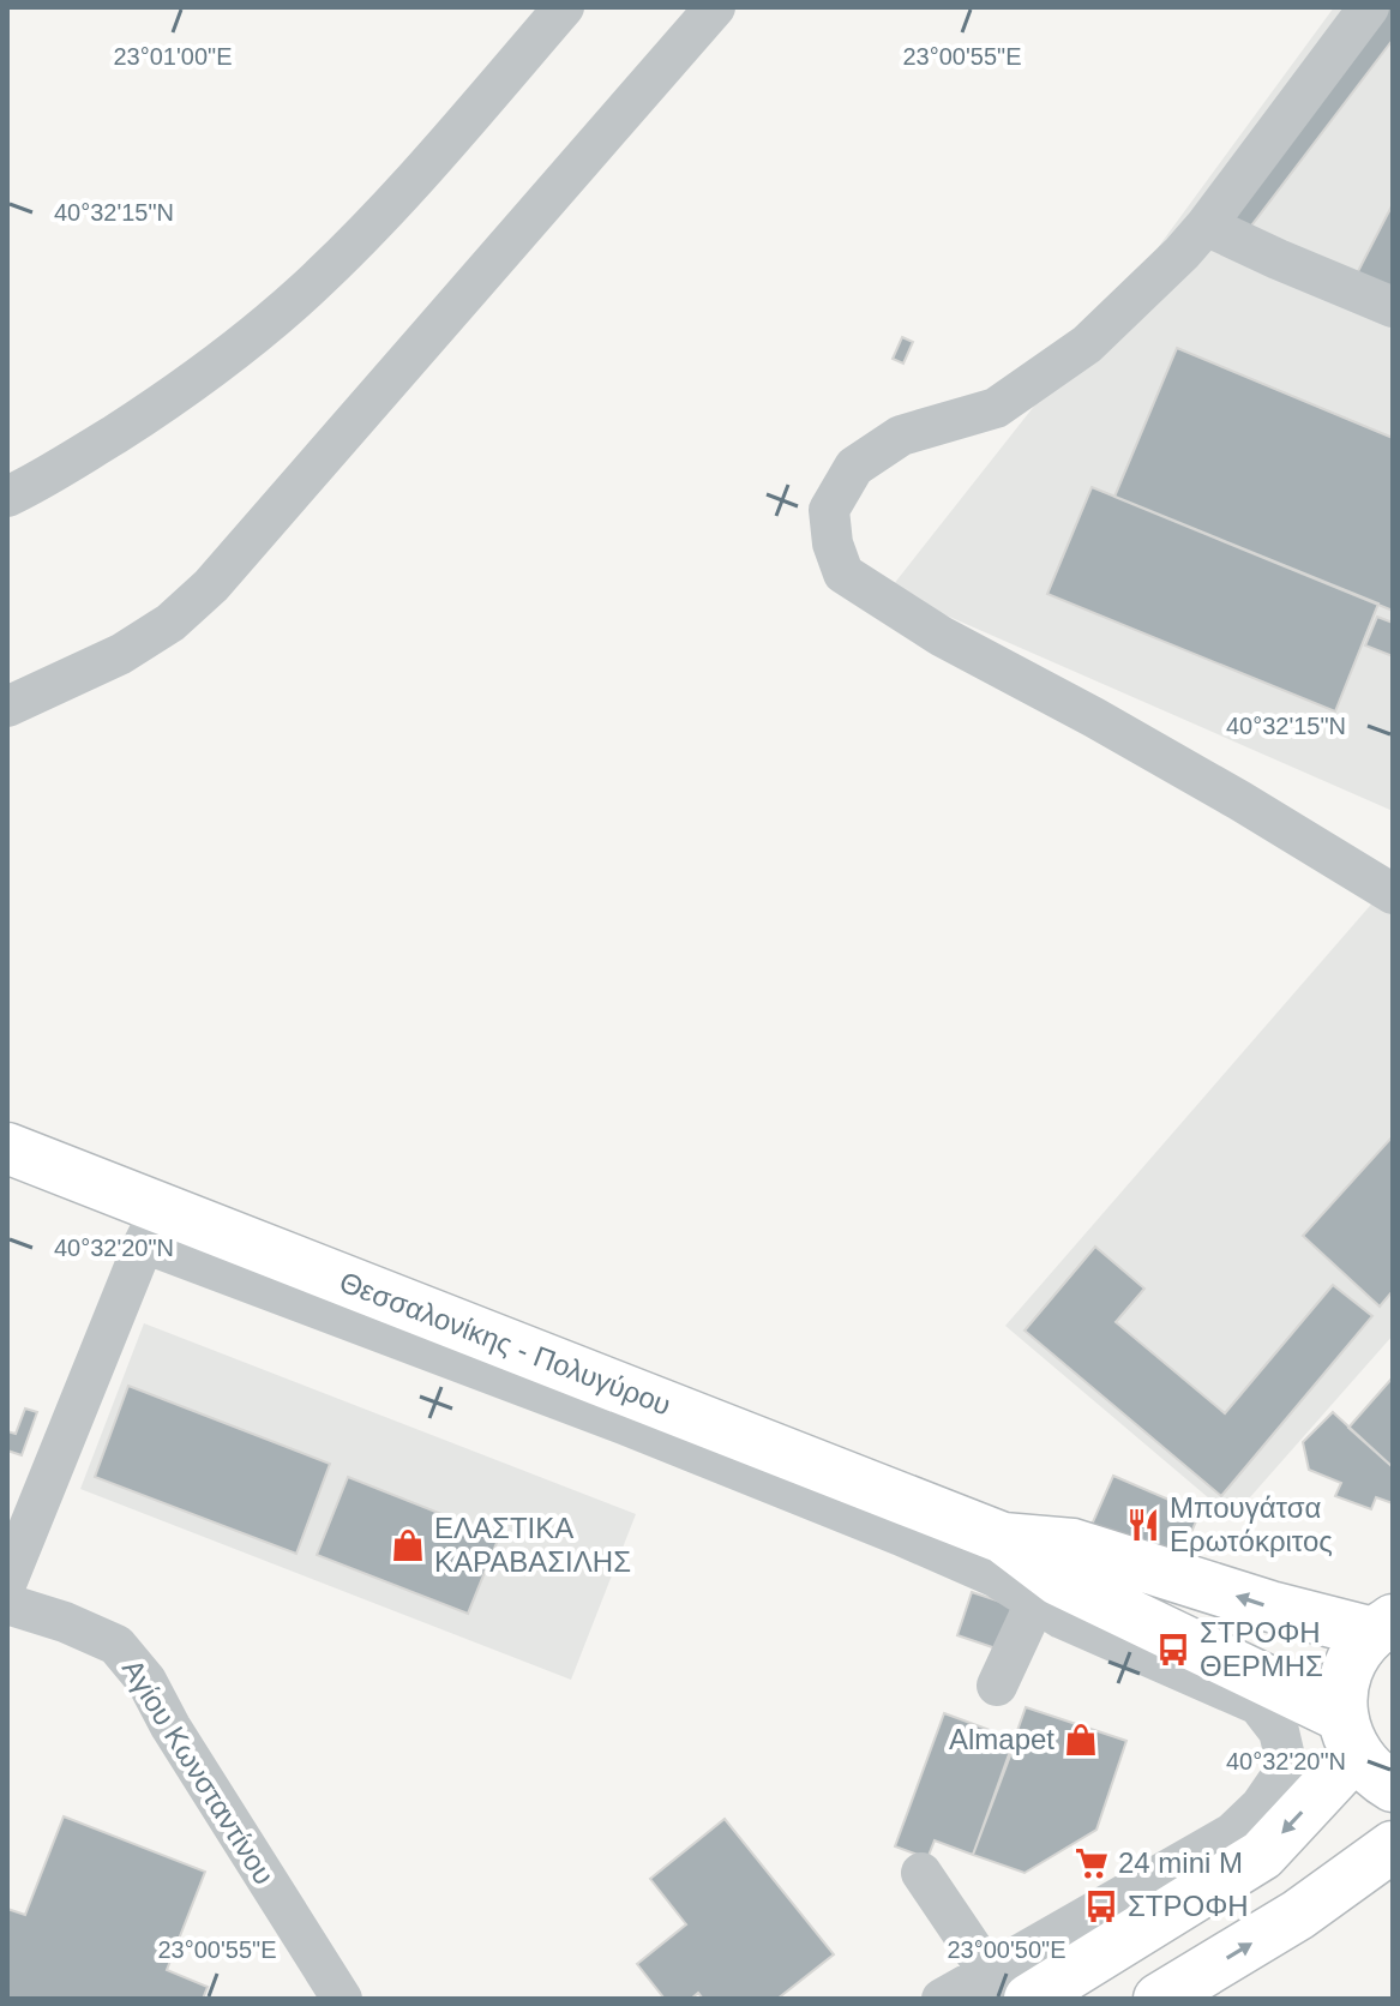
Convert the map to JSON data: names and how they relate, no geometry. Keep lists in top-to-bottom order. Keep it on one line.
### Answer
{"streets":{"main road":["Θεσσαλονίκης - Πολυγύρου"],"street":["Αγίου Κωνσταντίνου"]},"places":{"restaurant":["Μπουγάτσα Ερωτόκριτος"],"shop":["ΕΛΑΣΤΙΚΑ ΚΑΡΑΒΑΣΙΛΗΣ","Almapet"],"bus stop":["ΣΤΡΟΦΗ ΘΕΡΜΗΣ","ΣΤΡΟΦΗ"],"supermarket":["24 mini M"]},"coordinates":["23°01'00\"E","23°00'55\"E","40°32'15\"N","40°32'20\"N","23°00'50\"E"]}
